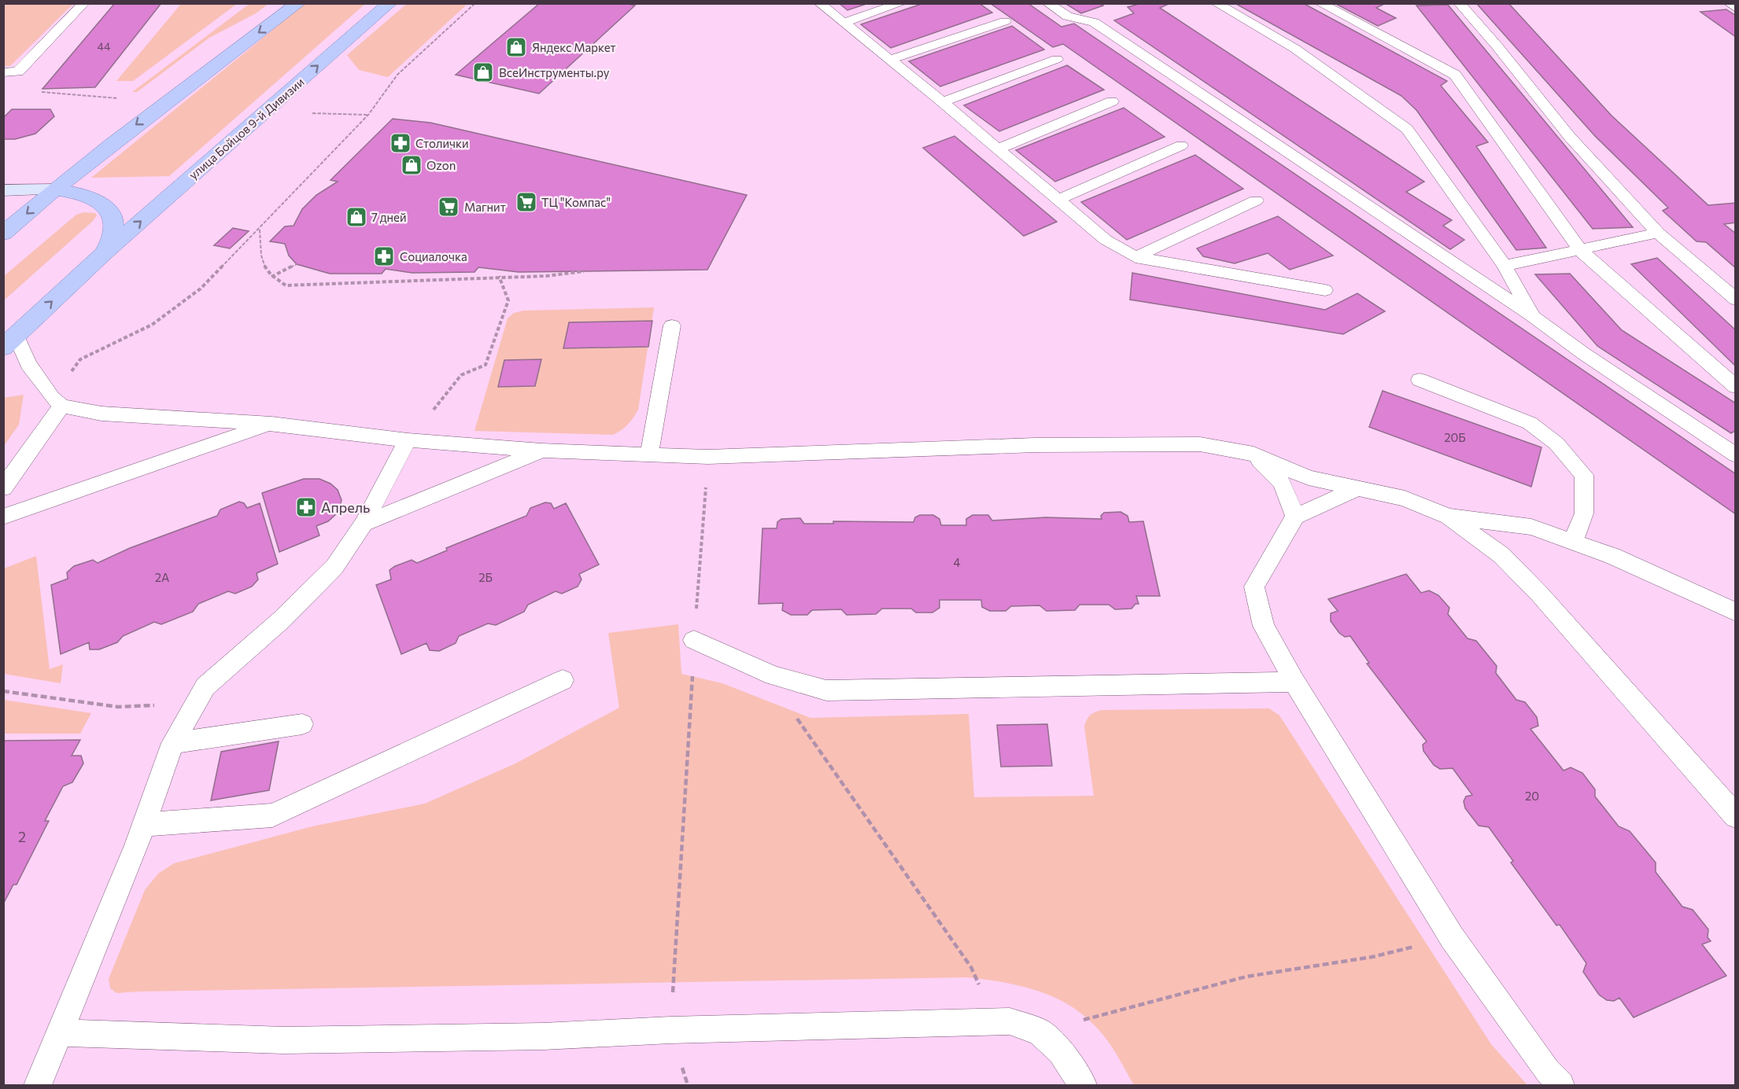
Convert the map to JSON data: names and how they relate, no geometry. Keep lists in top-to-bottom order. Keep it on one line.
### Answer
{"streets":{"main road":["улица Бойцов 9-й Дивизии"]},"places":{"shop":["Яндекс Маркет","ВсеИнструменты.ру","Ozon","7 дней"],"pharmacy":["Столички","Социалочка","Апрель"],"supermarket":["ТЦ \"Компас\"","Магнит"]},"house_numbers":["44","20Б","4","2А","2Б","20","2"]}
